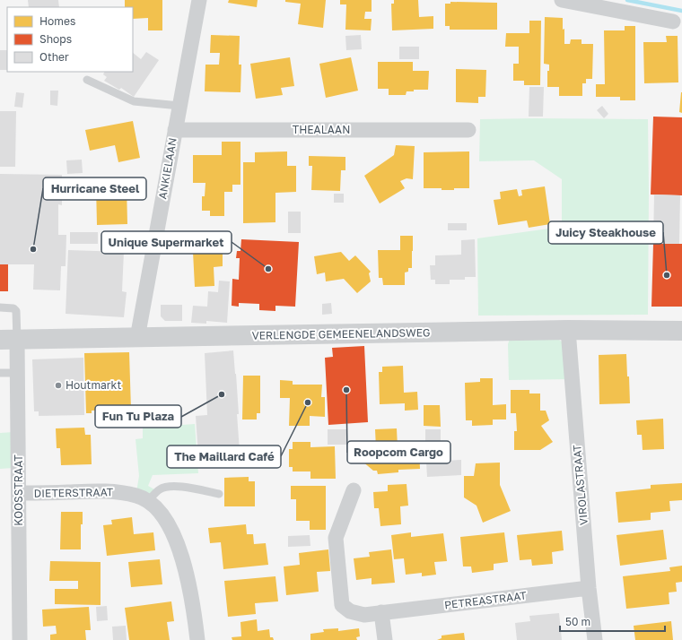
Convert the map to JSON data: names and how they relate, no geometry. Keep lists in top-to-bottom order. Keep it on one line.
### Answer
{"streets":{"street":["THEALAAN","ANKIELAAN","VERLENGDE GEMEENELANDSWEG","VIROLASTRAAT","KOOSSTRAAT","DIETERSTRAAT","PETREASTRAAT"]},"crossings":[["THEALAAN","ANKIELAAN"],["ANKIELAAN","VERLENGDE GEMEENELANDSWEG"],["VERLENGDE GEMEENELANDSWEG","VIROLASTRAAT"],["VERLENGDE GEMEENELANDSWEG","KOOSSTRAAT"],["VIROLASTRAAT","PETREASTRAAT"],["KOOSSTRAAT","DIETERSTRAAT"]],"places":["Hurricane Steel","Unique Supermarket","Juicy Steakhouse","Houtmarkt","Roopcom Cargo","Fun Tu Plaza","The Maillard Café"],"legend":["Homes","Shops","Other"],"scale_bar":"50 m"}
